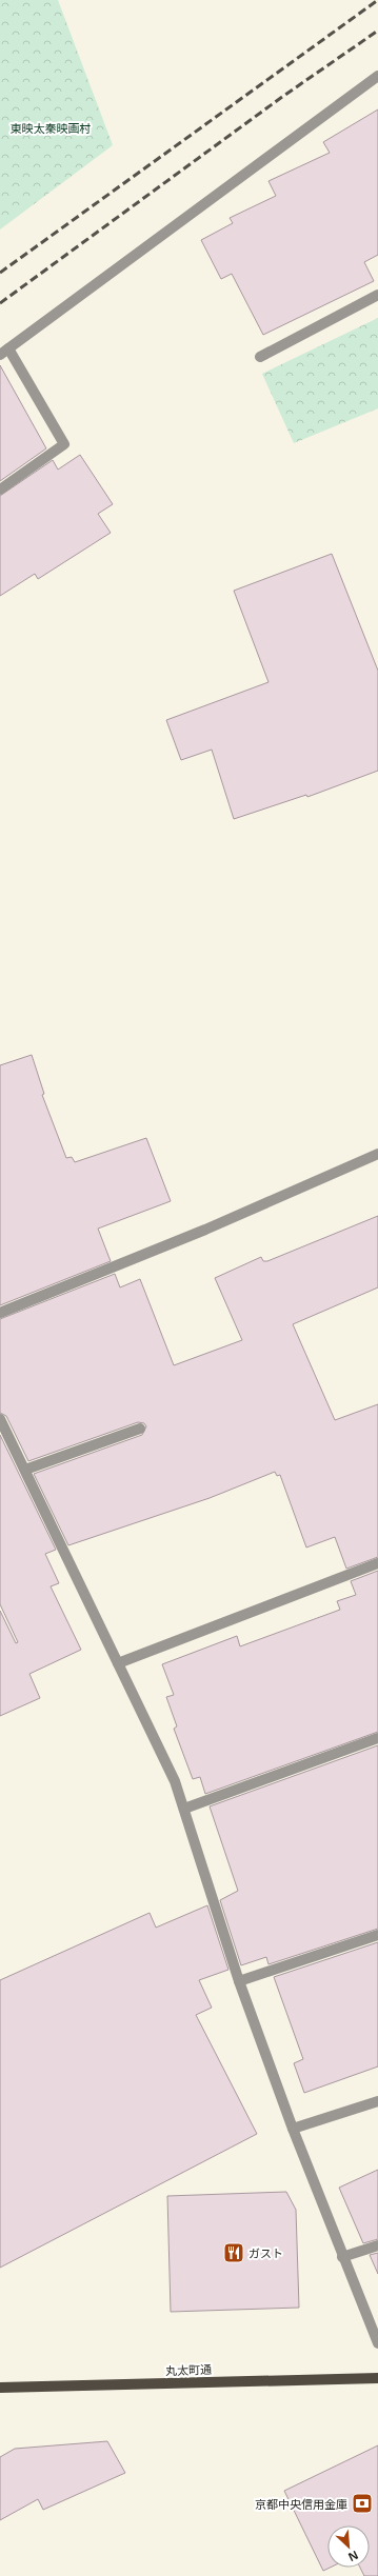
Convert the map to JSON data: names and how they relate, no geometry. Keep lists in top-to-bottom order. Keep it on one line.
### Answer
{"streets":{"main road":["丸太町通"]},"parks":["東映太秦映画村"],"places":{"restaurant":["ガスト"],"bank":["京都中央信用金庫"]},"north":"bottom right"}
